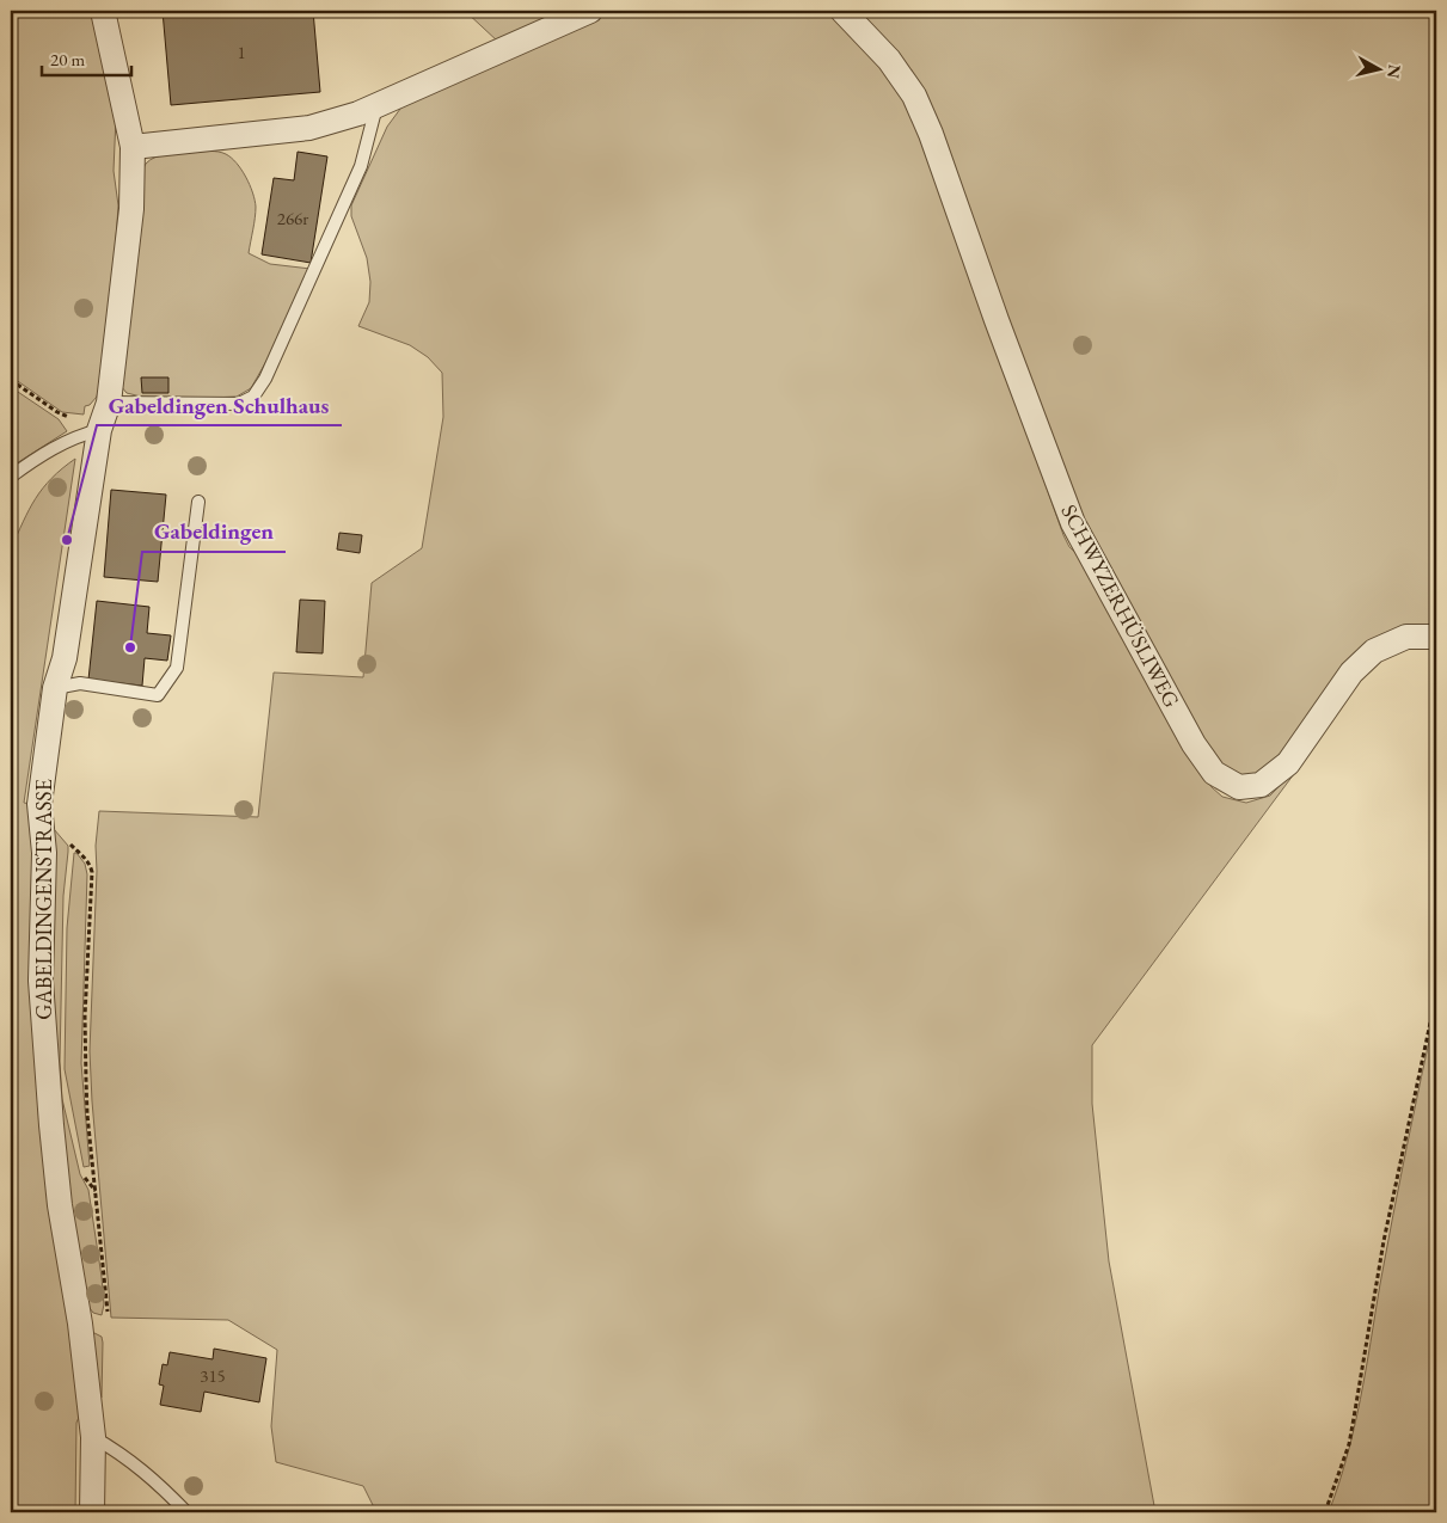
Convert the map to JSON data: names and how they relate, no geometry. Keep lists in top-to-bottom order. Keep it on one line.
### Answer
{"streets":{"street":["SCHWYZERHÜSLIWEG","GABELDINGENSTRASSE"]},"places":["Gabeldingen Schulhaus","Gabeldingen"],"house_numbers":["1","266r","315"],"scale_bar":"20 m","north":"right"}
